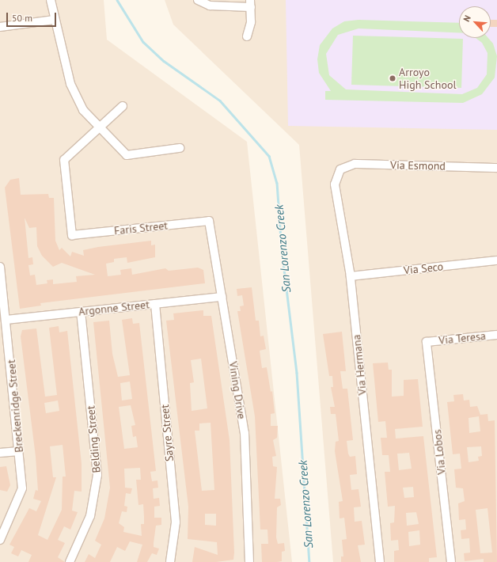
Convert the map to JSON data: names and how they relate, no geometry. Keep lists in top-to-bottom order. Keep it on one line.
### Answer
{"streets":{"street":["Via Esmond","Faris Street","Via Seco","Argonne Street","Via Teresa","Via Hermana","Vining Drive","Breckenridge Street","Sayre Street","Belding Street","Via Lobos"]},"crossings":[["Via Esmond","Via Hermana"],["Faris Street","Vining Drive"],["Via Seco","Via Hermana"],["Argonne Street","Vining Drive"],["Argonne Street","Breckenridge Street"],["Argonne Street","Sayre Street"],["Argonne Street","Belding Street"],["Via Teresa","Via Lobos"]],"water":["San Lorenzo Creek"],"places":["Arroyo High School"],"scale_bar":"50 m","north":"top left"}
